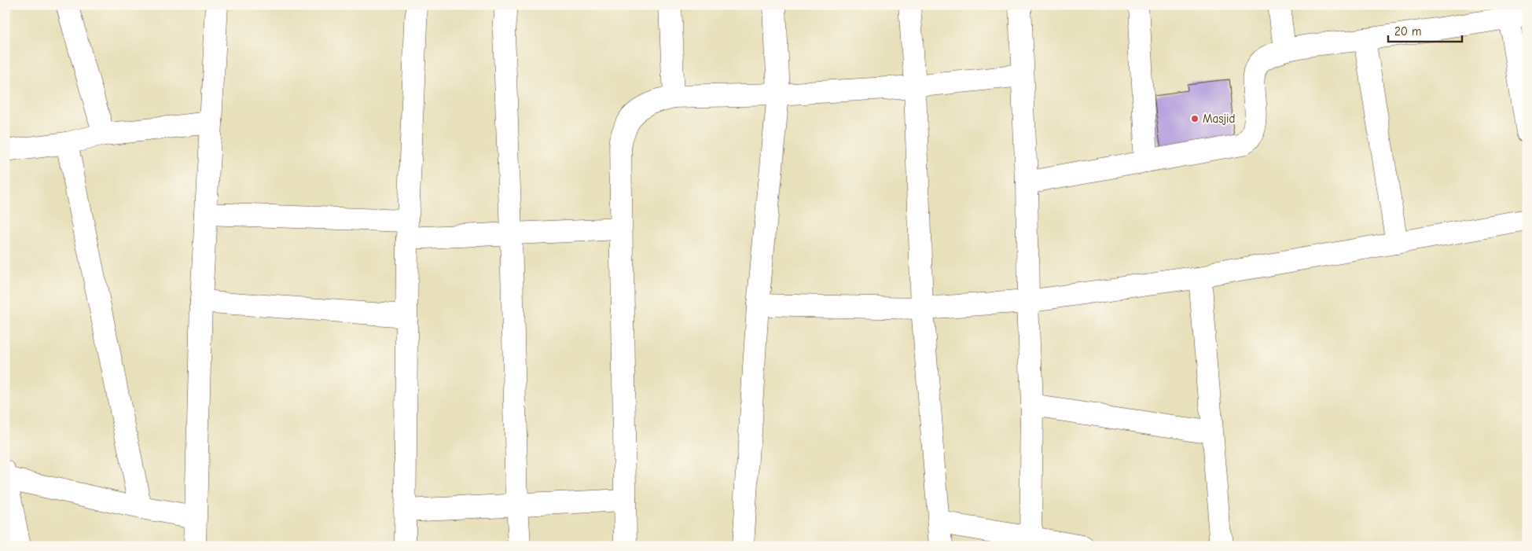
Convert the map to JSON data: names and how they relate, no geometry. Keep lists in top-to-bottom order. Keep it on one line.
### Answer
{"places":["Masjid"],"scale_bar":"20 m"}
